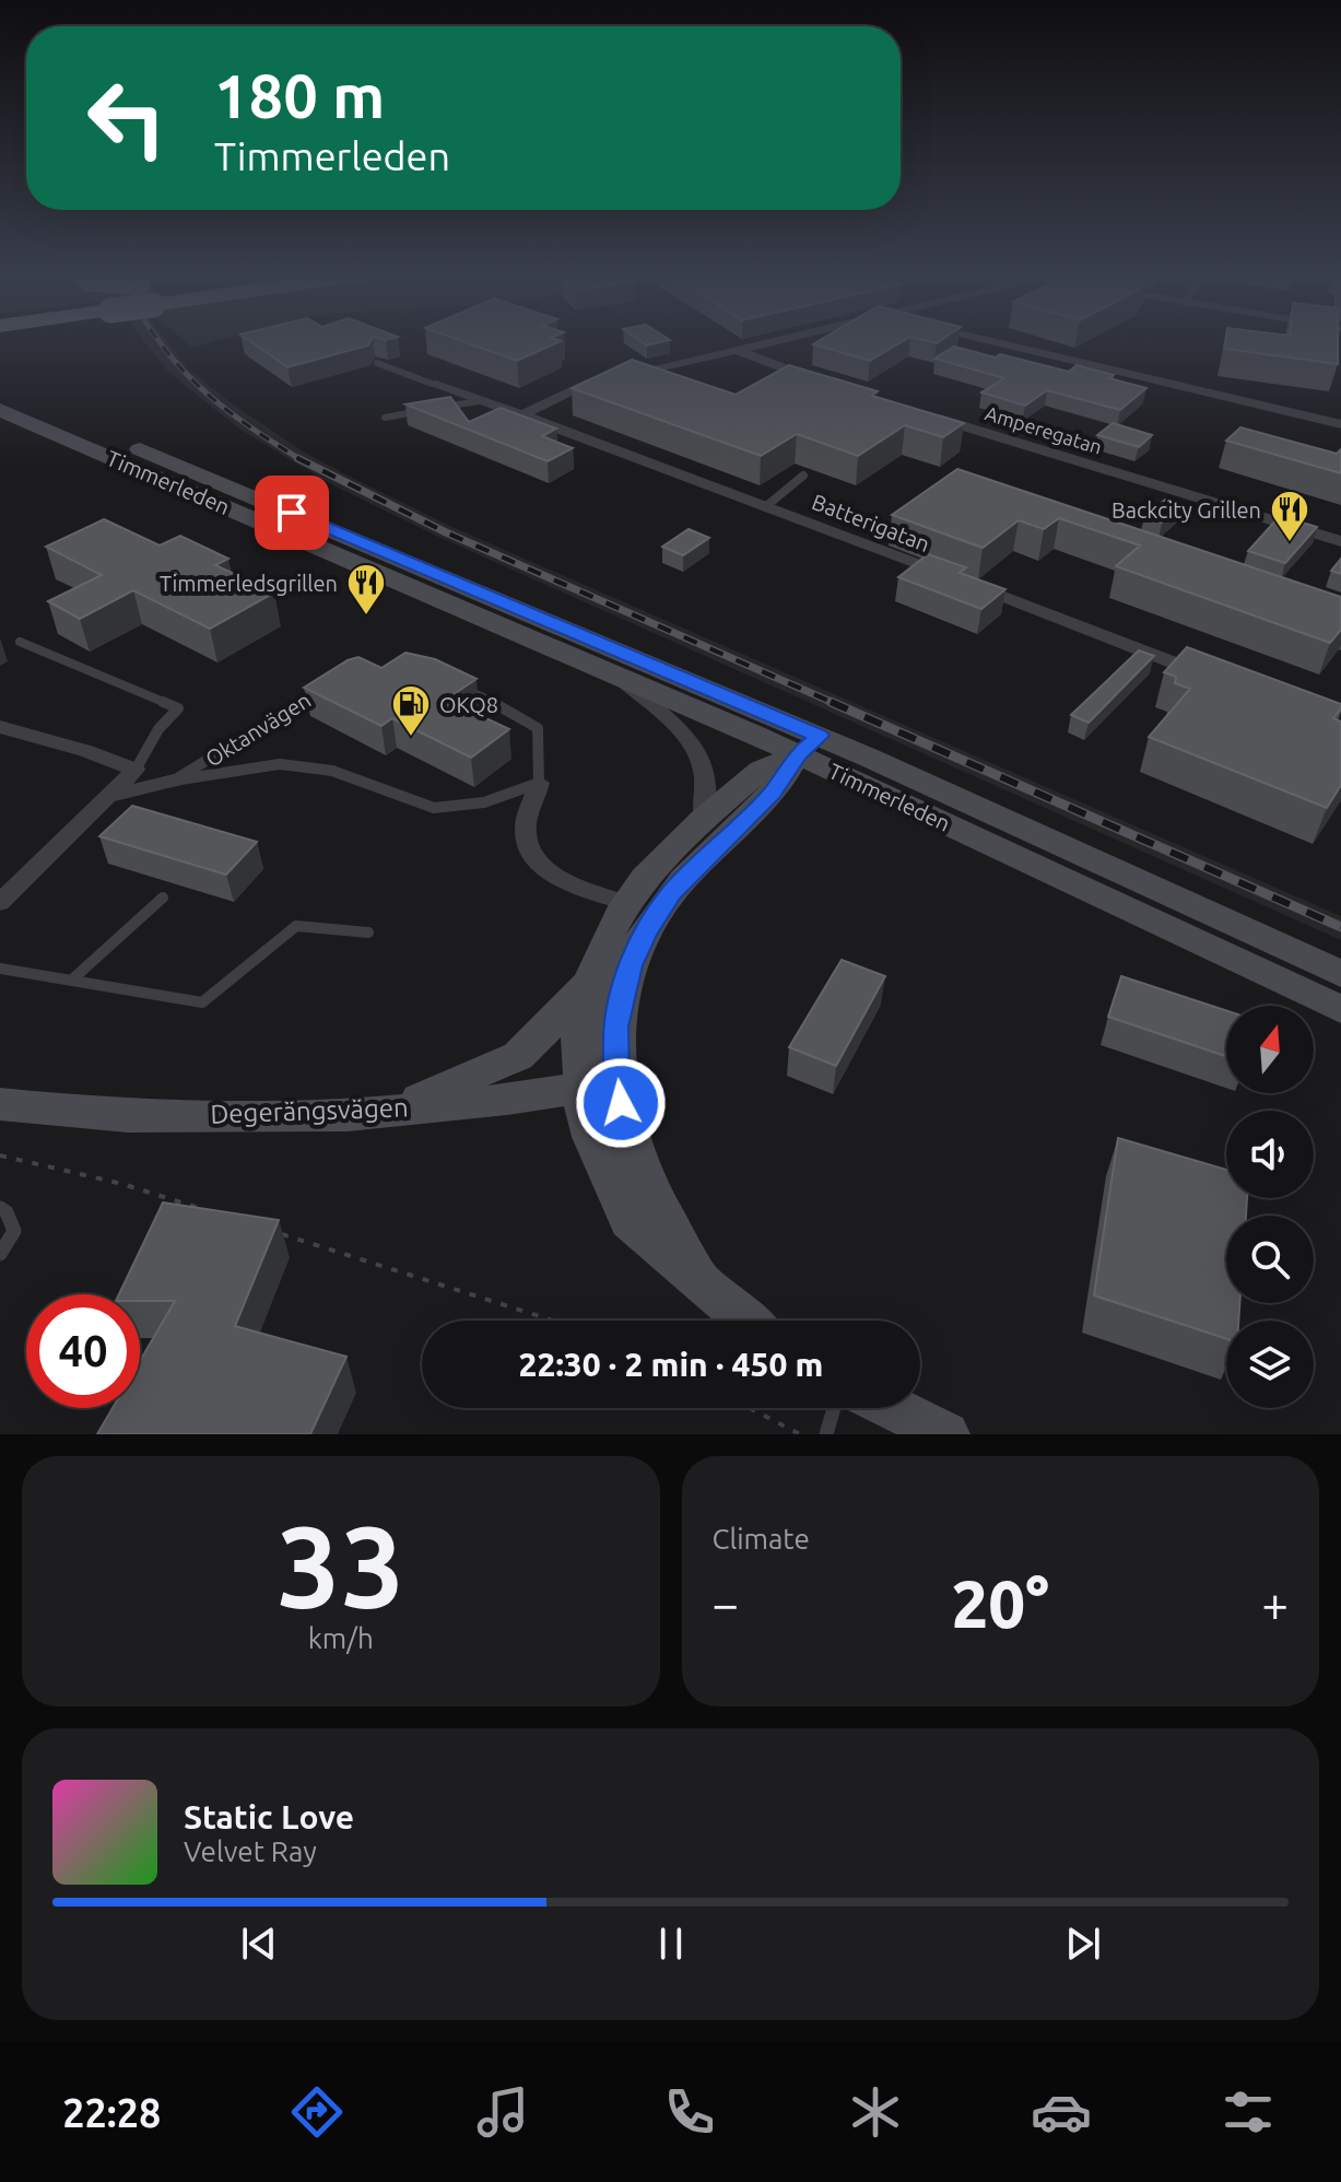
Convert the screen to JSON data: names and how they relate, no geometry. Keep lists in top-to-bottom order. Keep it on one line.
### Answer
{"streets":{"main road":["Timmerleden","Degerängsvägen"],"street":["Amperegatan","Batterigatan","Oktanvägen"]},"places":{"restaurant":["Backcity Grillen","Timmerledsgrillen"],"fuel station":["OKQ8"]},"north":"top","page":{"turn":["180 m","Timmerleden"],"limit":"40","trip":"22:30 · 2 min · 450 m","tile":[["33","km/h"],"Climate"],"heat":["−","20°","+"],"song":["Static Love","Velvet Ray"],"tabs":"22:28"}}
